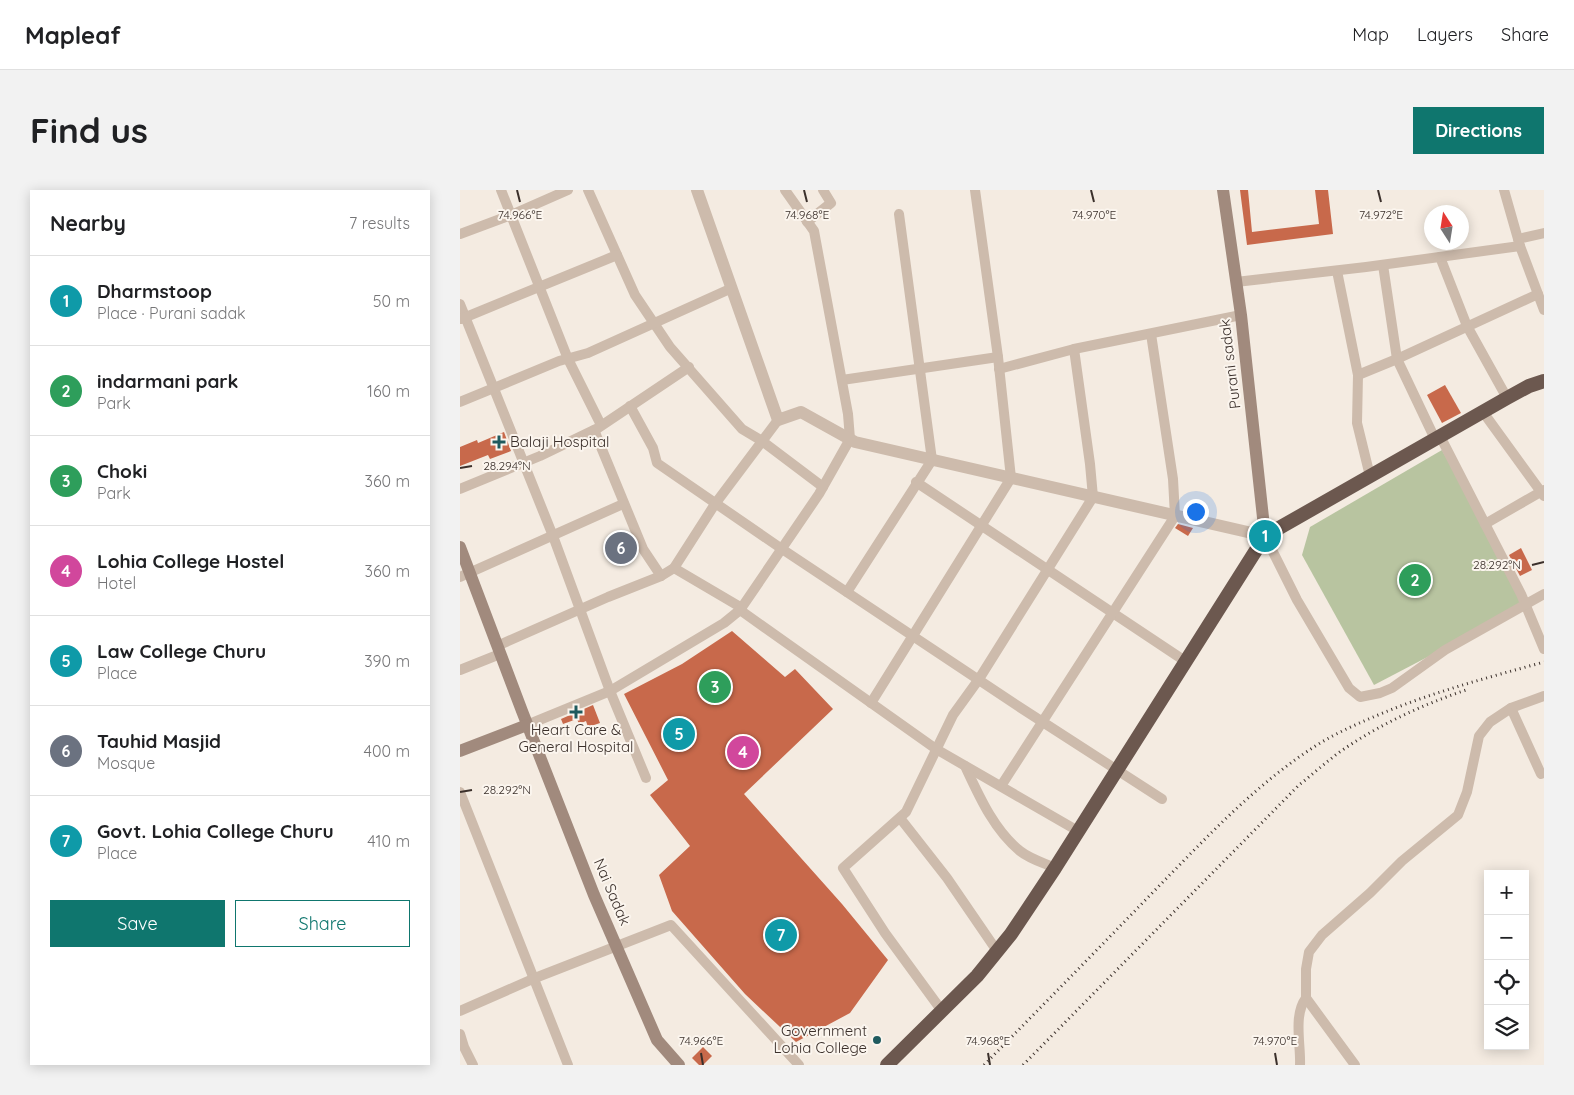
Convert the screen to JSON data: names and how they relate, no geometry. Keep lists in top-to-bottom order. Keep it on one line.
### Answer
{"streets":{"main road":["Purani sadak","Nai Sadak"]},"places":{"health":["Balaji Hospital","Heart Care & General Hospital"],"other":["Government Lohia College"]},"north":"top","page":{"header":"Mapleaf","nav":["Map","Layers","Share"],"buttons":["Directions",["Save","Share"]],"title":"Find us","heading":["Nearby","7 results"],"list":[{"mark":"1","name":"Dharmstoop","note":"Place · Purani sadak","value":"50 m"},{"mark":"2","name":"indarmani park","note":"Park","value":"160 m"},{"mark":"3","name":"Choki","note":"Park","value":"360 m"},{"mark":"4","name":"Lohia College Hostel","note":"Hotel","value":"360 m"},{"mark":"5","name":"Law College Churu","note":"Place","value":"390 m"},{"mark":"6","name":"Tauhid Masjid","note":"Mosque","value":"400 m"},{"mark":"7","name":"Govt. Lohia College Churu","note":"Place","value":"410 m"}],"pins":["1","6","2","3","5","4","7"],"map_buttons":["+","−"]},"coordinates":["74.966°E","74.968°E","74.970°E","74.972°E","28.294°N","28.292°N"]}
